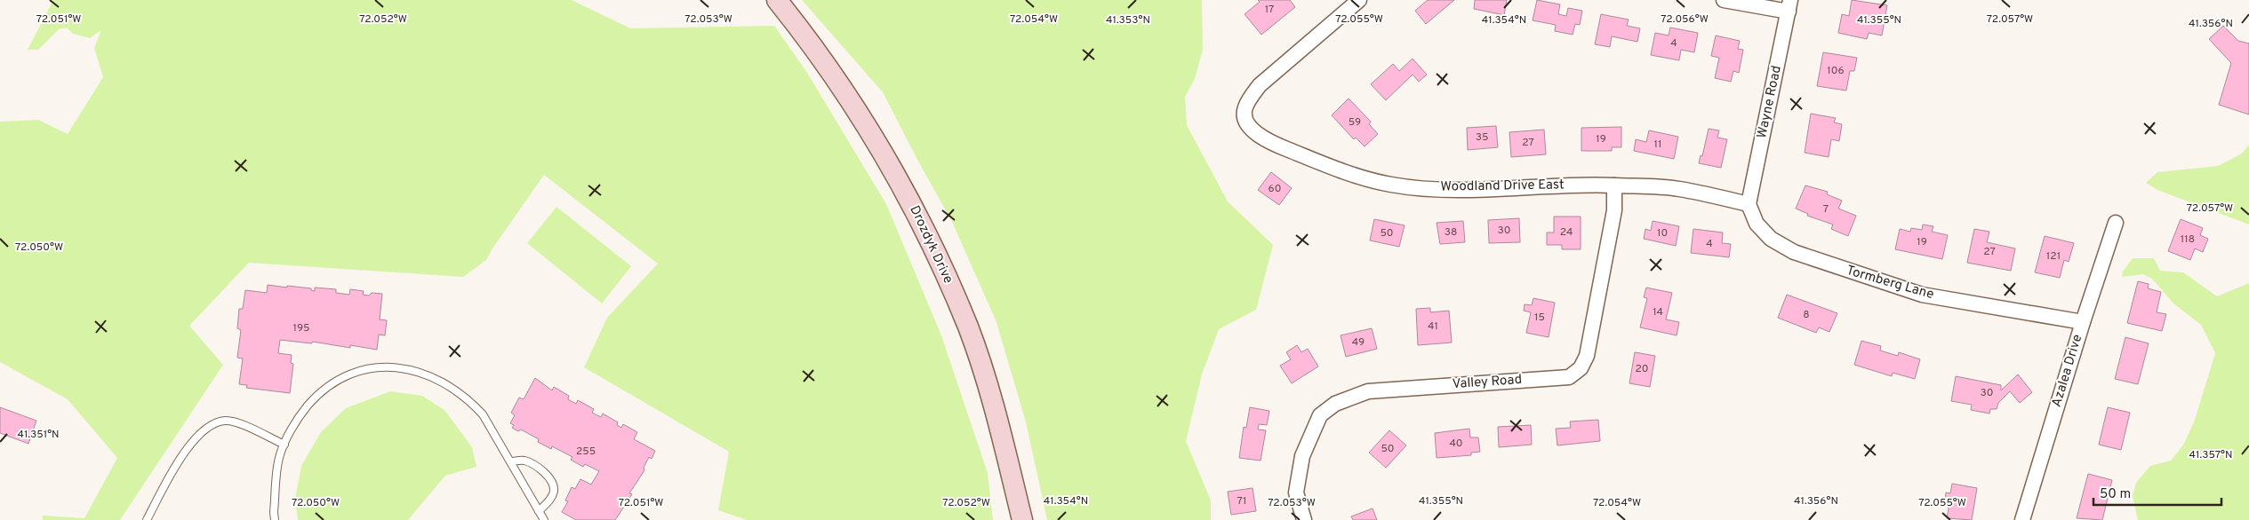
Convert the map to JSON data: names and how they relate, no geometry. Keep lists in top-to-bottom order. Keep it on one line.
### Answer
{"streets":{"street":["Wayne Road","Woodland Drive East","Drozdyk Drive","Tormberg Lane","Azalea Drive","Valley Road"]},"crossings":[["Wayne Road","Woodland Drive East"],["Wayne Road","Tormberg Lane"],["Woodland Drive East","Tormberg Lane"],["Woodland Drive East","Valley Road"],["Tormberg Lane","Azalea Drive"]],"house_numbers":["17","4","106","59","35","19","27","11","60","7","30","38","24","50","10","118","19","4","27","121","14","8","15","41","195","49","20","30","40","50","255","71"],"scale_bar":"50 m","coordinates":["72.051°W","72.052°W","72.053°W","72.054°W","72.055°W","72.056°W","72.057°W","41.354°N","41.353°N","41.355°N","41.356°N","72.050°W","41.351°N","41.357°N"]}
